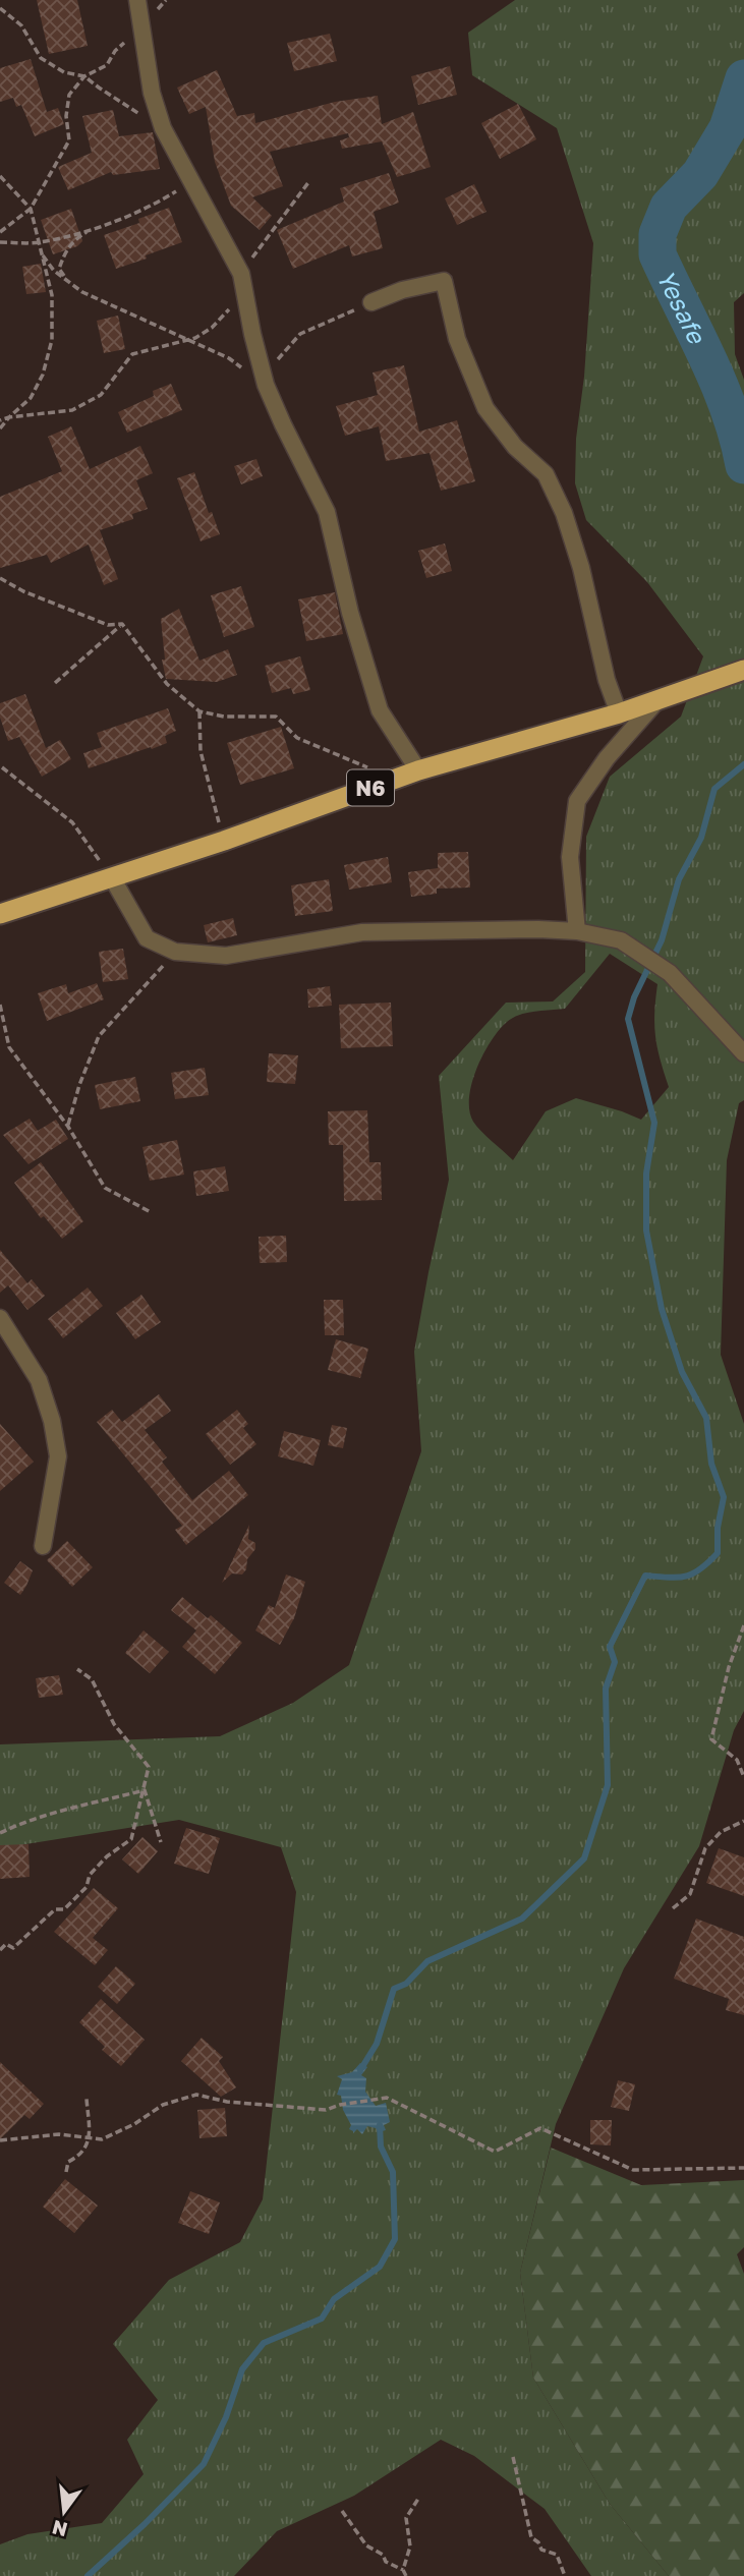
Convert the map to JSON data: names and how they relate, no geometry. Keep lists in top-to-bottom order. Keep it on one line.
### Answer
{"streets":{"highway":["N6"]},"water":["Yesafe"],"north":"bottom"}
